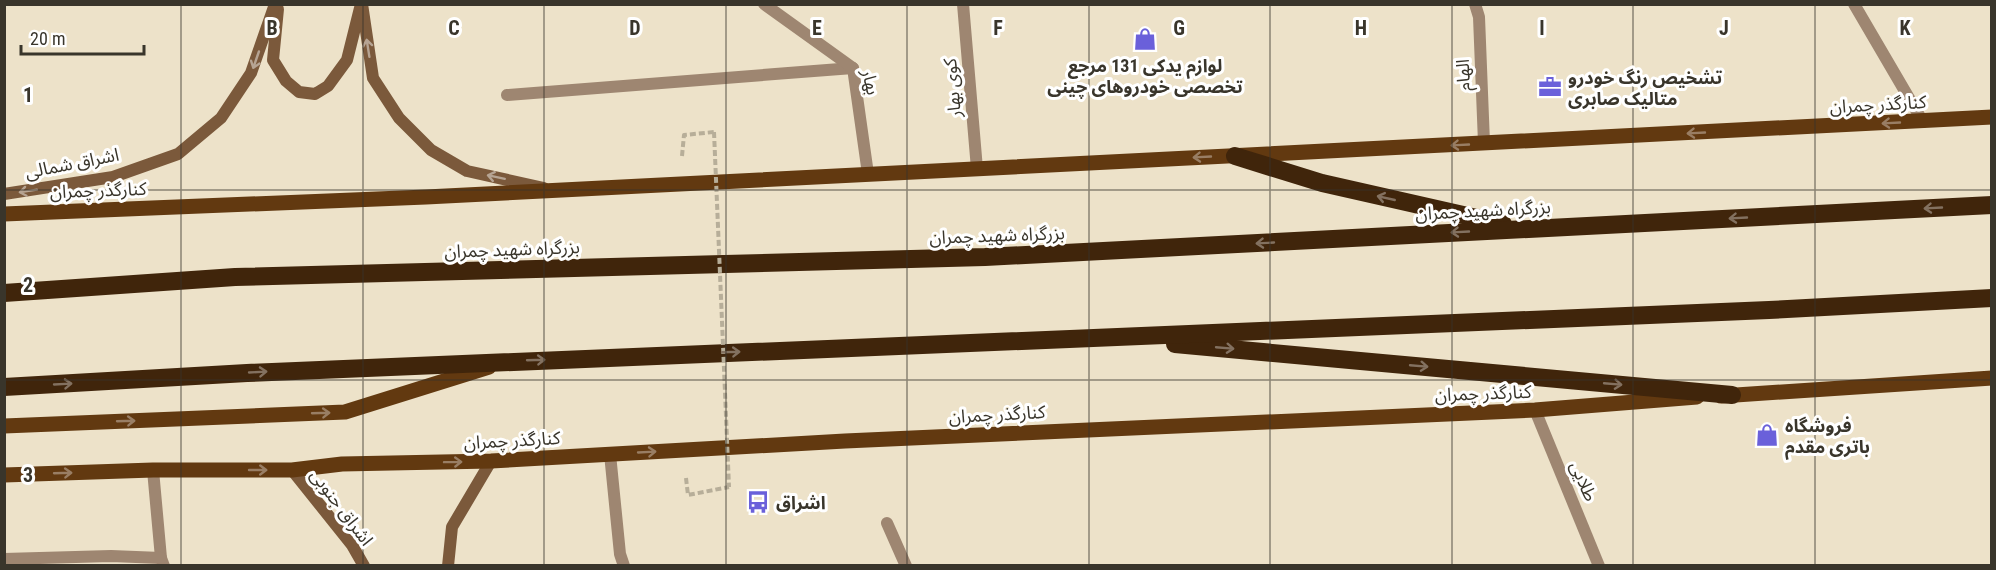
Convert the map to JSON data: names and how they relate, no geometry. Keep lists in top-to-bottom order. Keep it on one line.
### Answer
{"streets":{"highway":["بزرگراه شهید چمران"],"main road":["کنارگذر چمران","اشراق شمالی","اشراق جنوبی"],"street":["الهام","بهار","کوی بهار","طلایی"]},"crossings":[["الهام","کنارگذر چمران"],["بهار","کنارگذر چمران"],["کوی بهار","کنارگذر چمران"],["کنارگذر چمران","طلایی"],["کنارگذر چمران","اشراق جنوبی"]],"one_way":["اشراق شمالی"],"places":{"shop":["لوازم یدکی 131 مرجع تخصصی خودروهای چینی","فروشگاه باتری مقدم"],"office":["تشخیص رنگ خودرو متالیک صابری"],"bus stop":["اشراق"]},"scale_bar":"20 m","grid":{"columns":["B","C","D","E","F","G","H","I","J","K"],"rows":["1","2","3"]}}
